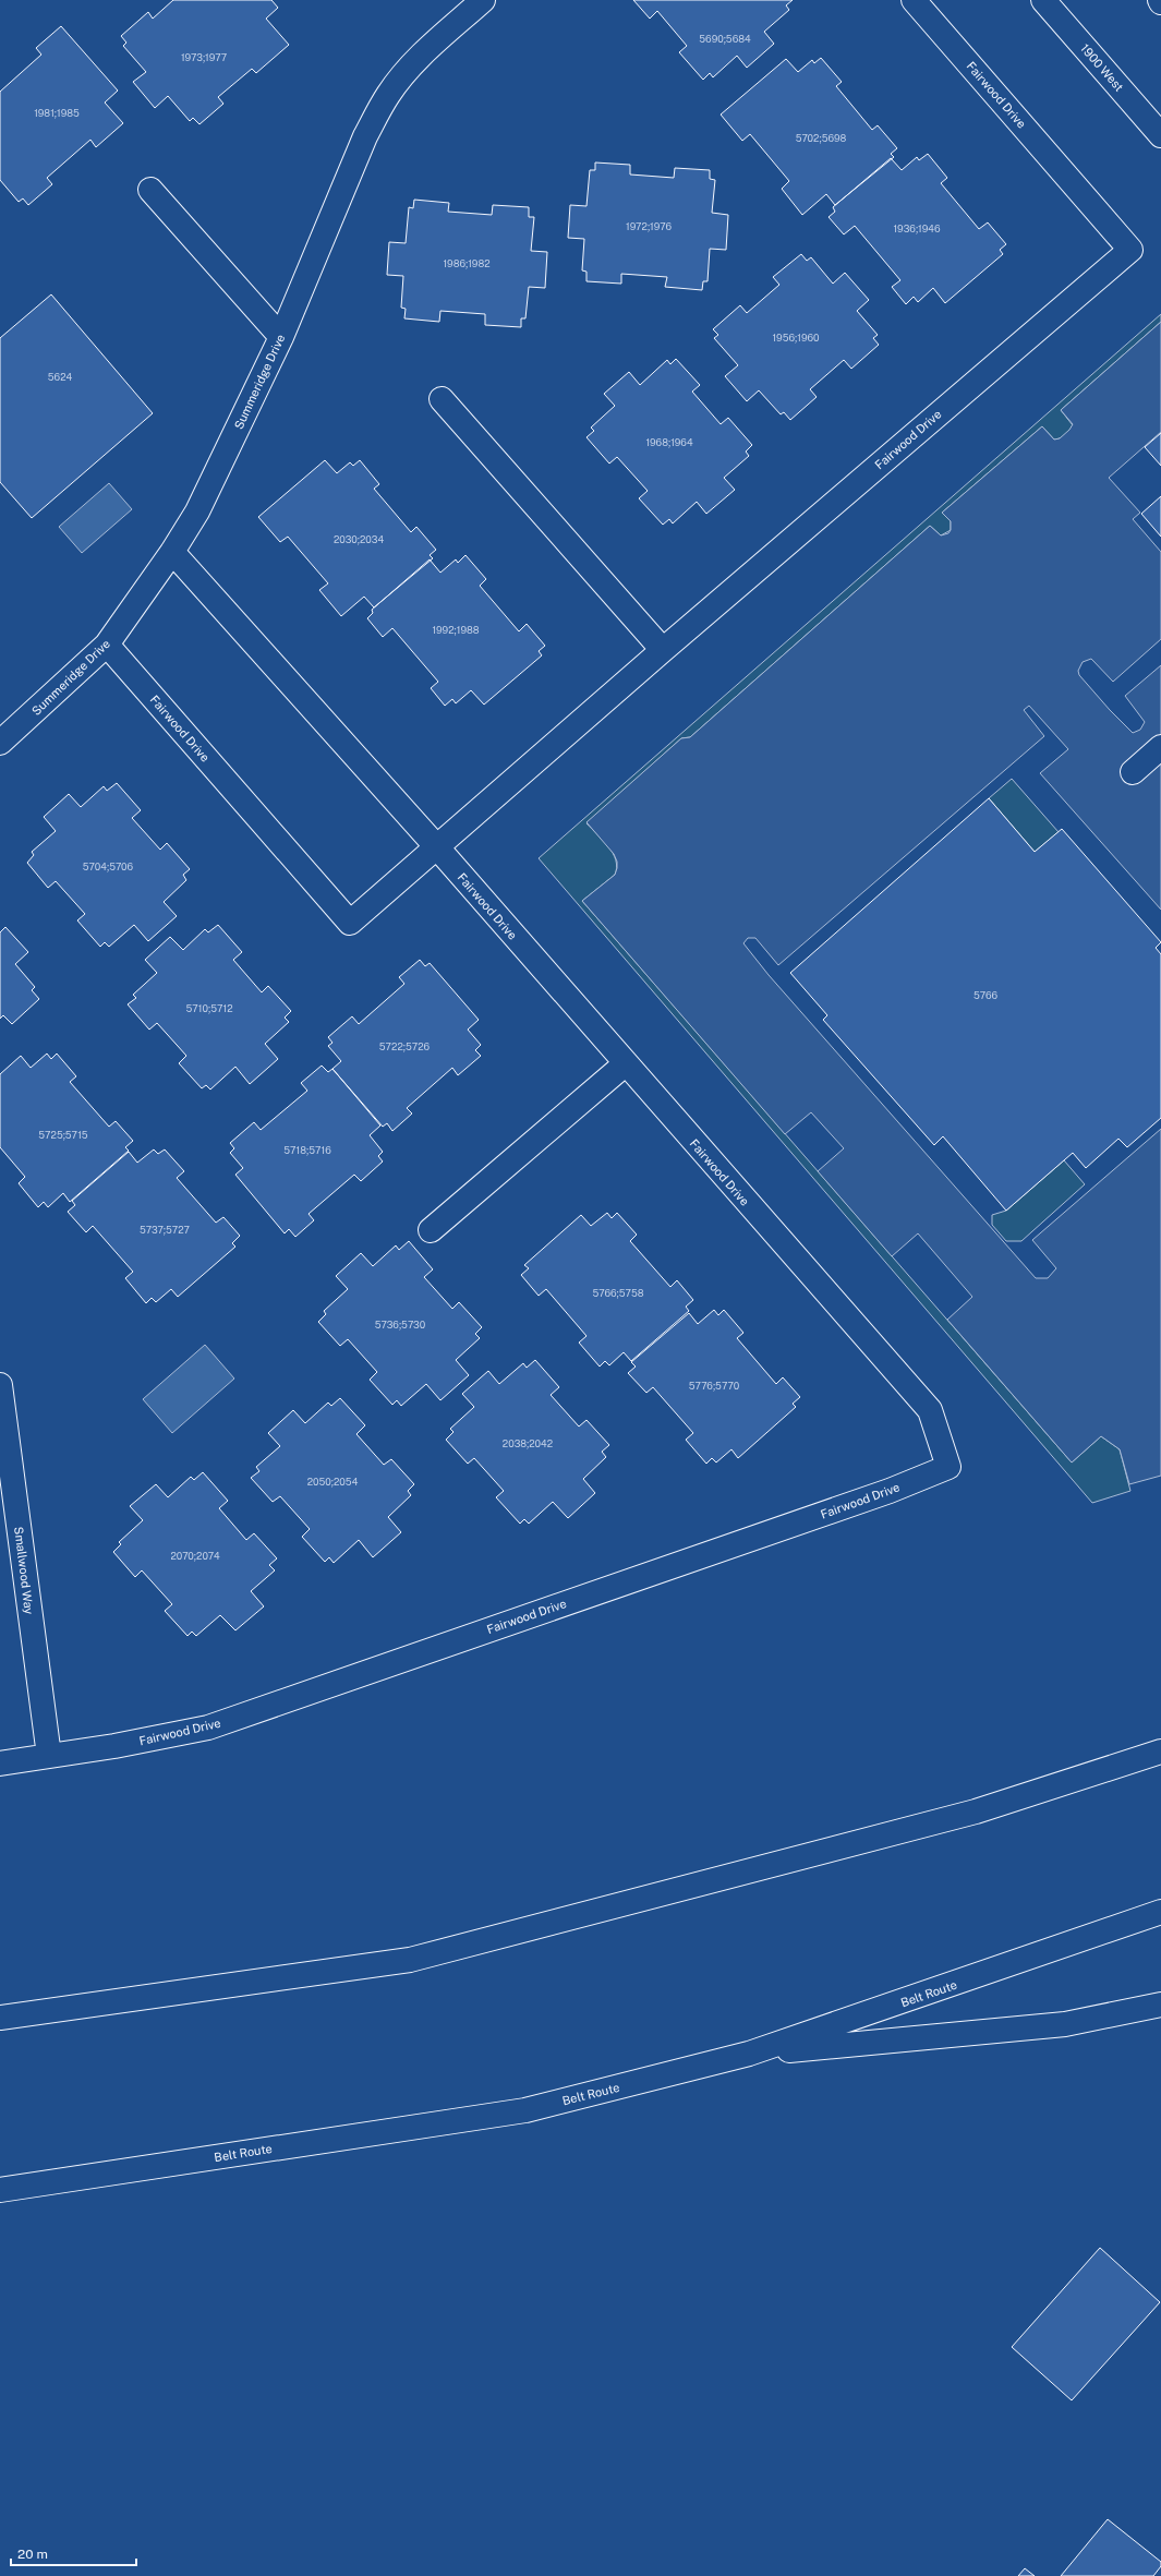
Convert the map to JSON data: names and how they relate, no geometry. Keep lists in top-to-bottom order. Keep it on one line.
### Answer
{"streets":{"main road":["1900 West","Fairwood Drive","Summeridge Drive","Smallwood Way","Belt Route"]},"crossings":[["Fairwood Drive","Summeridge Drive"],["Fairwood Drive","Smallwood Way"]],"house_numbers":["5690;5684","1973;1977","1981;1985","5702;5698","1972;1976","1936;1946","1986;1982","1956;1960","5624","1968;1964","2030;2034","1992;1988","5704;5706","5766","5710;5712","5722;5726","5725;5715","5718;5716","5737;5727","5766;5758","5736;5730","5776;5770","2038;2042","2050;2054","2070;2074"],"scale_bar":"20 m"}
